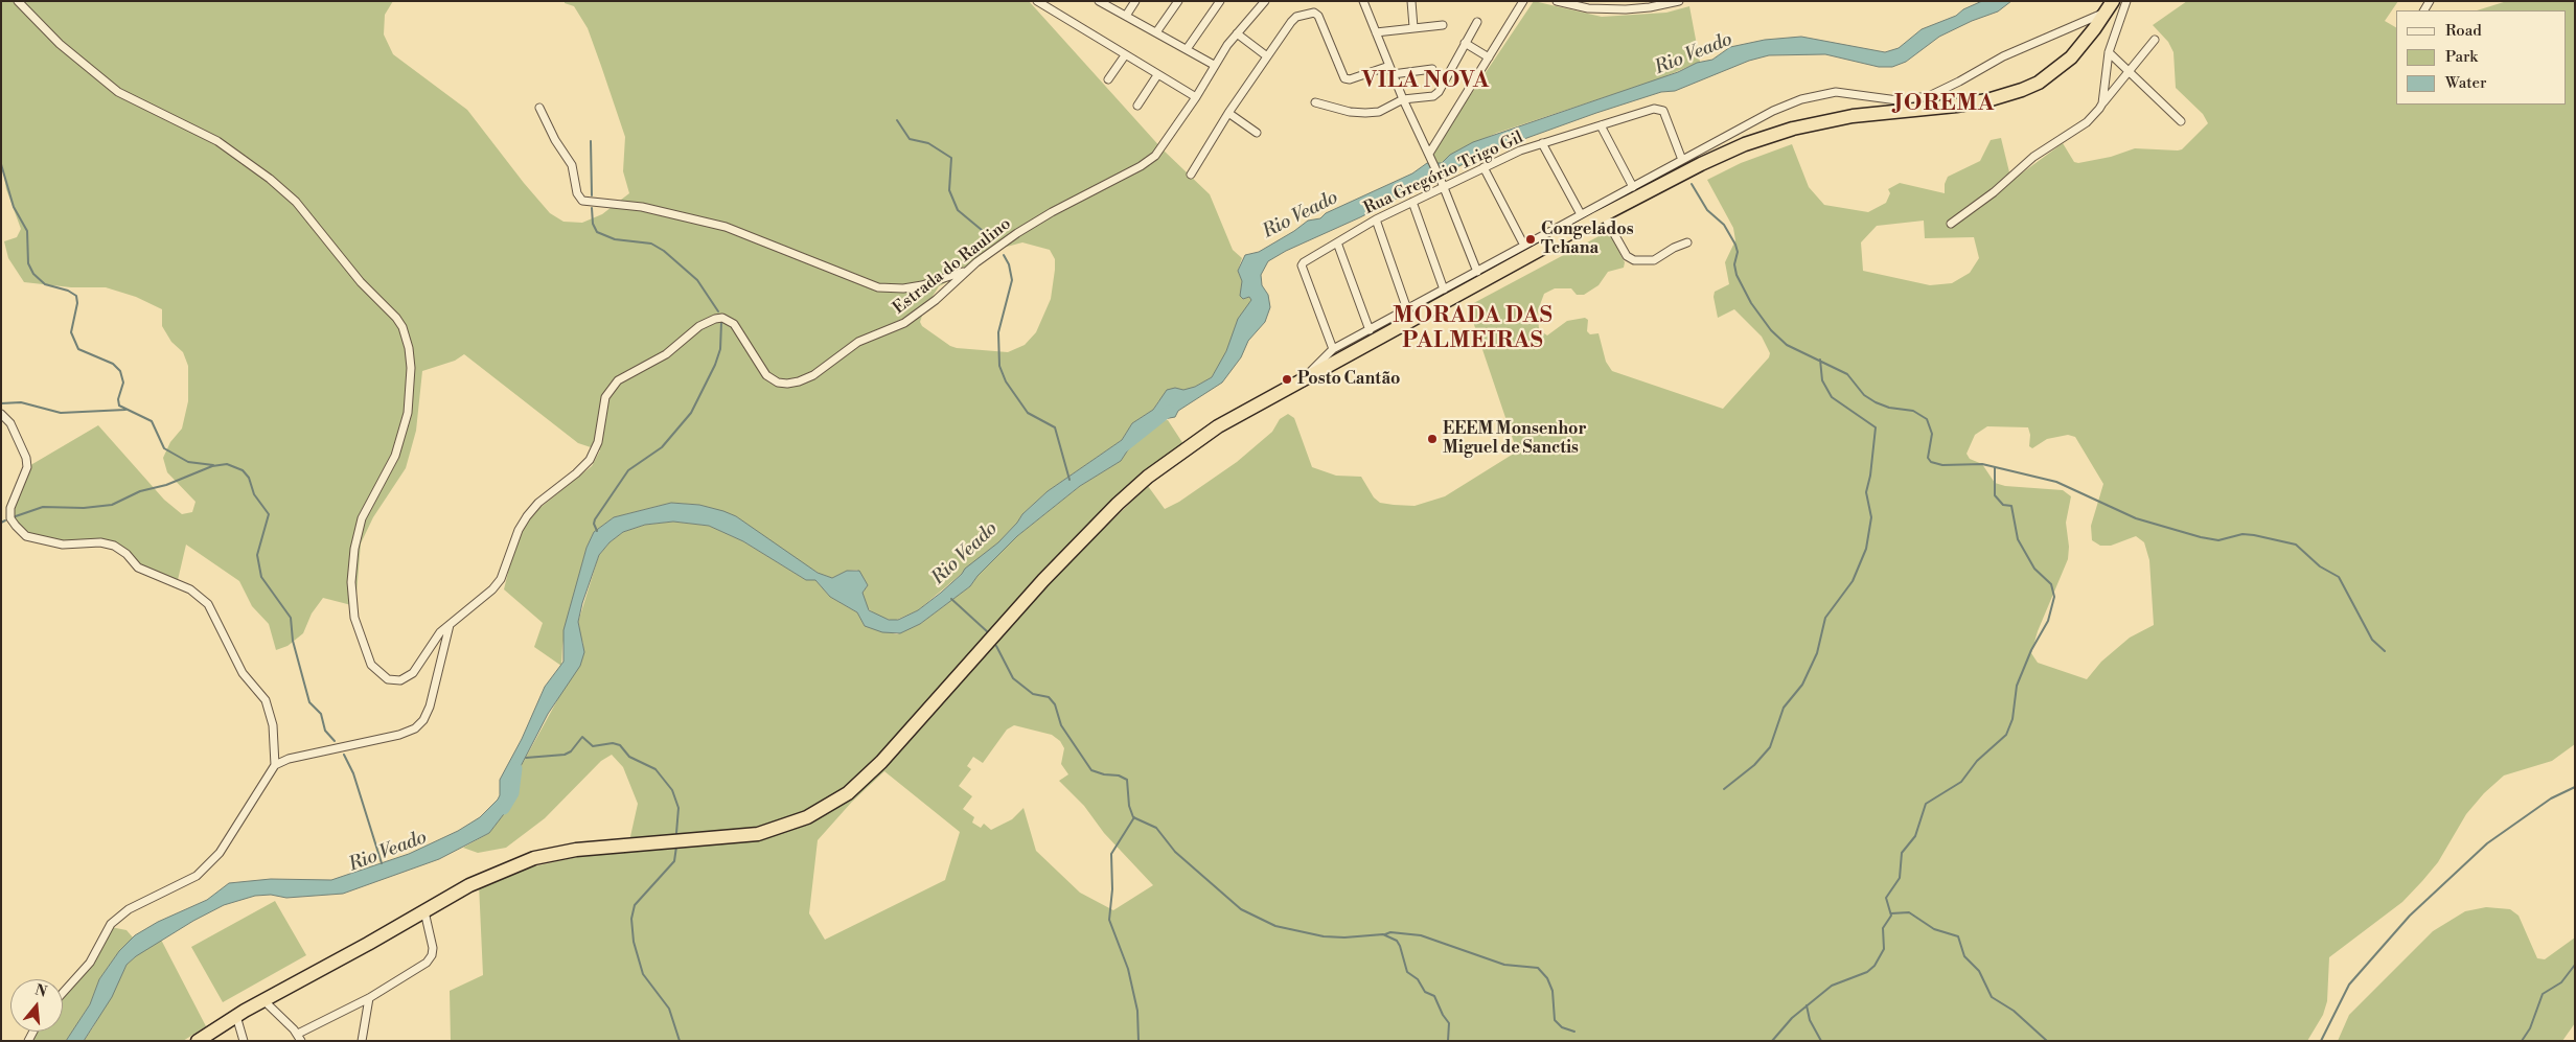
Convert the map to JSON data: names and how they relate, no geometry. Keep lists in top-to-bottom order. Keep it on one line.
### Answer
{"streets":{"street":["Rua Gregório Trigo Gil","Estrada do Raulino"]},"districts":["VILA NOVA","JOREMA","MORADA DAS PALMEIRAS"],"water":["Rio Veado"],"places":["Congelados Tchana","Posto Cantão","EEEM Monsenhor Miguel de Sanctis"],"legend":["Road","Park","Water"],"north":"top"}
